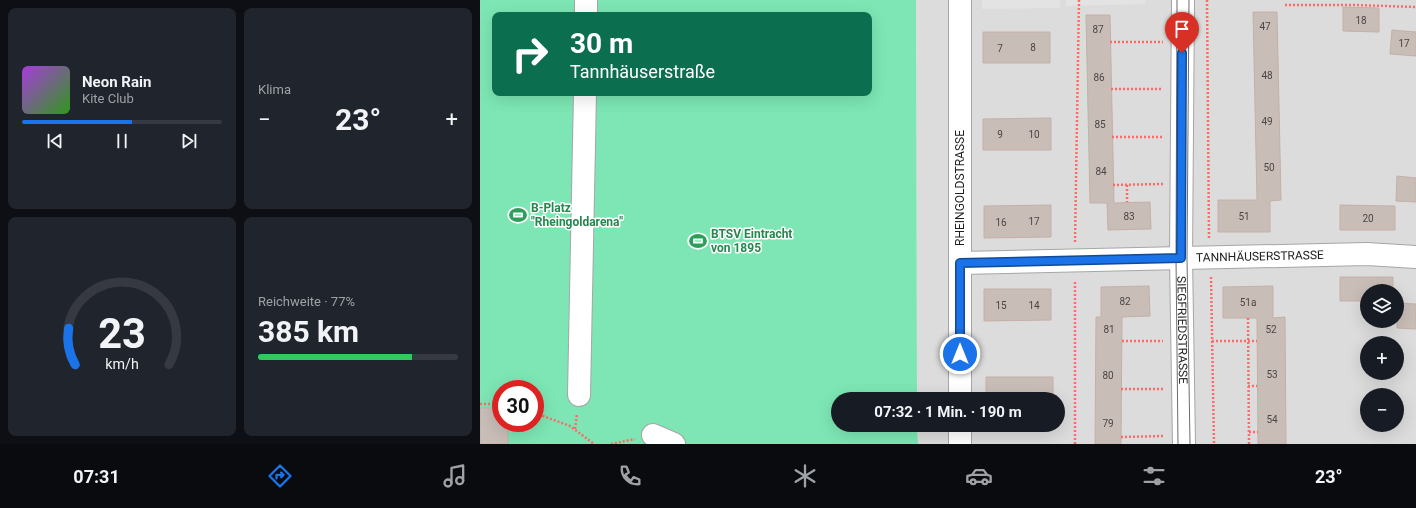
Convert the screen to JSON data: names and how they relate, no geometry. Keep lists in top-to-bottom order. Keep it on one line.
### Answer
{"streets":{"street":["RHEINGOLDSTRASSE","TANNHÄUSERSTRASSE","SIEGFRIEDSTRASSE"]},"crossings":[["RHEINGOLDSTRASSE","TANNHÄUSERSTRASSE"],["TANNHÄUSERSTRASSE","SIEGFRIEDSTRASSE"]],"places":{"sports":["B-Platz \"Rheingoldarena\"","BTSV Eintracht von 1895"]},"house_numbers":["18","47","87","17","8","7","48","86","49","85","9","10","50","84","83","51","20","17","16","82","51a","15","14","81","52","53","80","54","79"],"page":{"tile":["Klima",["Reichweite · 77%","385 km"]],"turn":["30 m","Tannhäuserstraße"],"song":["Neon Rain","Kite Club"],"heat":["−","23°","+"],"map_buttons":["+","−"],"limit":"30","trip":"07:32 · 1 Min. · 190 m","tabs":["07:31","23°"],"gauge":["23","km/h"]}}
